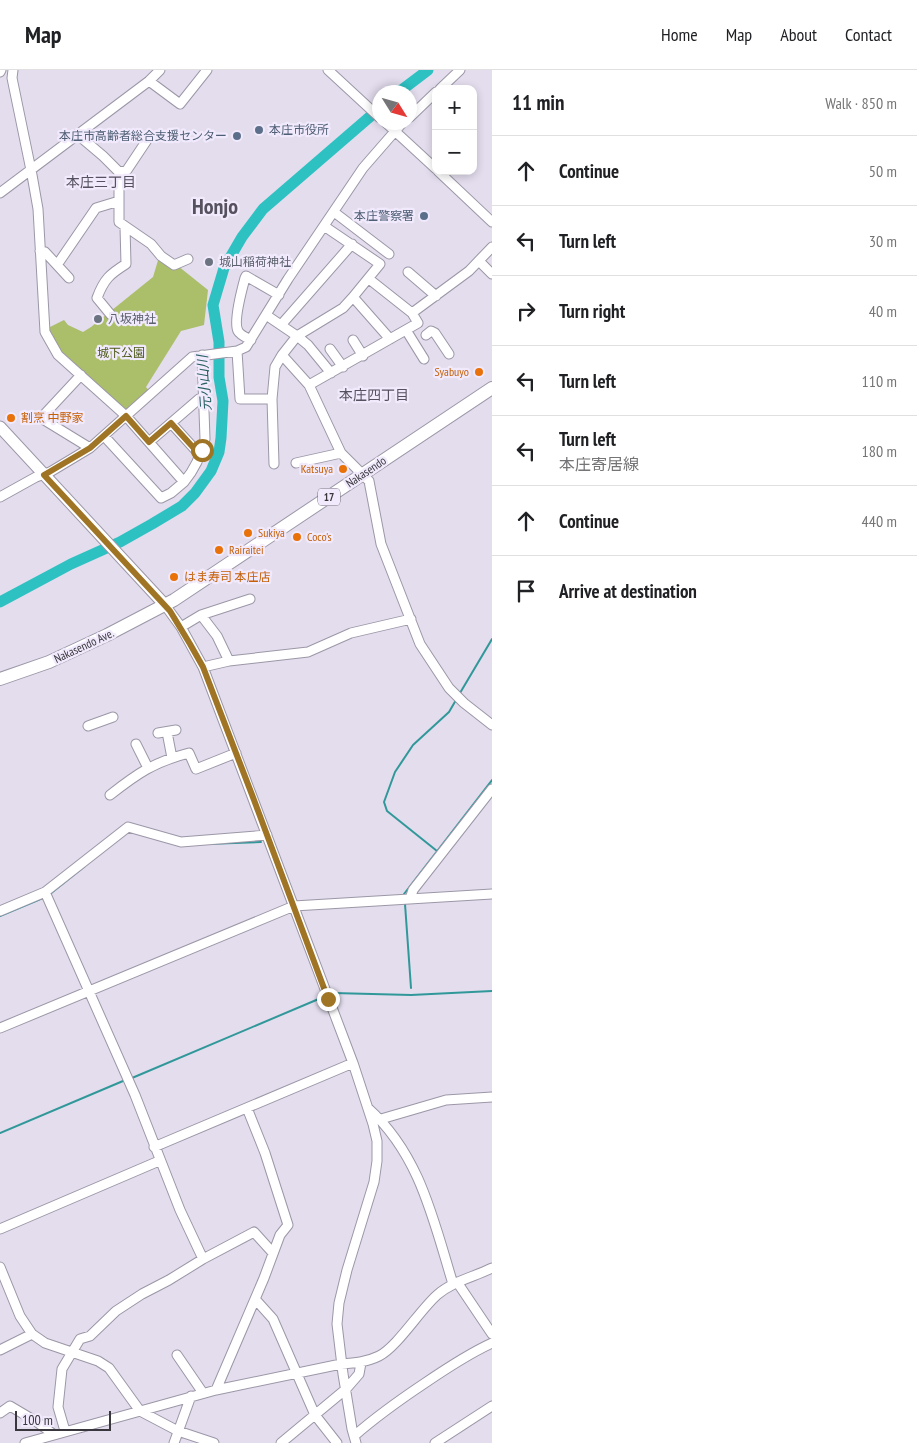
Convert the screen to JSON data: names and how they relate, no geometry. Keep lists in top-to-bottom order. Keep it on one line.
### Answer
{"streets":{"highway":["Nakasendo","17","Nakasendo Ave."]},"crossings":[["Nakasendo","Nakasendo Ave."]],"districts":["本庄三丁目","Honjo","本庄四丁目"],"water":["元小山川"],"parks":["城下公園"],"places":["本庄市役所","本庄市高齢者総合支援センター","本庄警察署","城山稲荷神社","八坂神社","Syabuyo","割烹 中野家","Katsuya","Sukiya","Coco's","Rairaitei","はま寿司 本庄店"],"scale_bar":"100 m","north":"bottom right","page":{"header":"Map","nav":["Home","Map","About","Contact"],"heading":["11 min","Walk · 850 m"],"map_buttons":["+","−"],"list":[["Continue","50 m"],["Turn left","30 m"],["Turn right","40 m"],["Turn left","110 m"],["Turn left","本庄寄居線","180 m"],["Continue","440 m"],"Arrive at destination"],"scale":"100 m"}}
